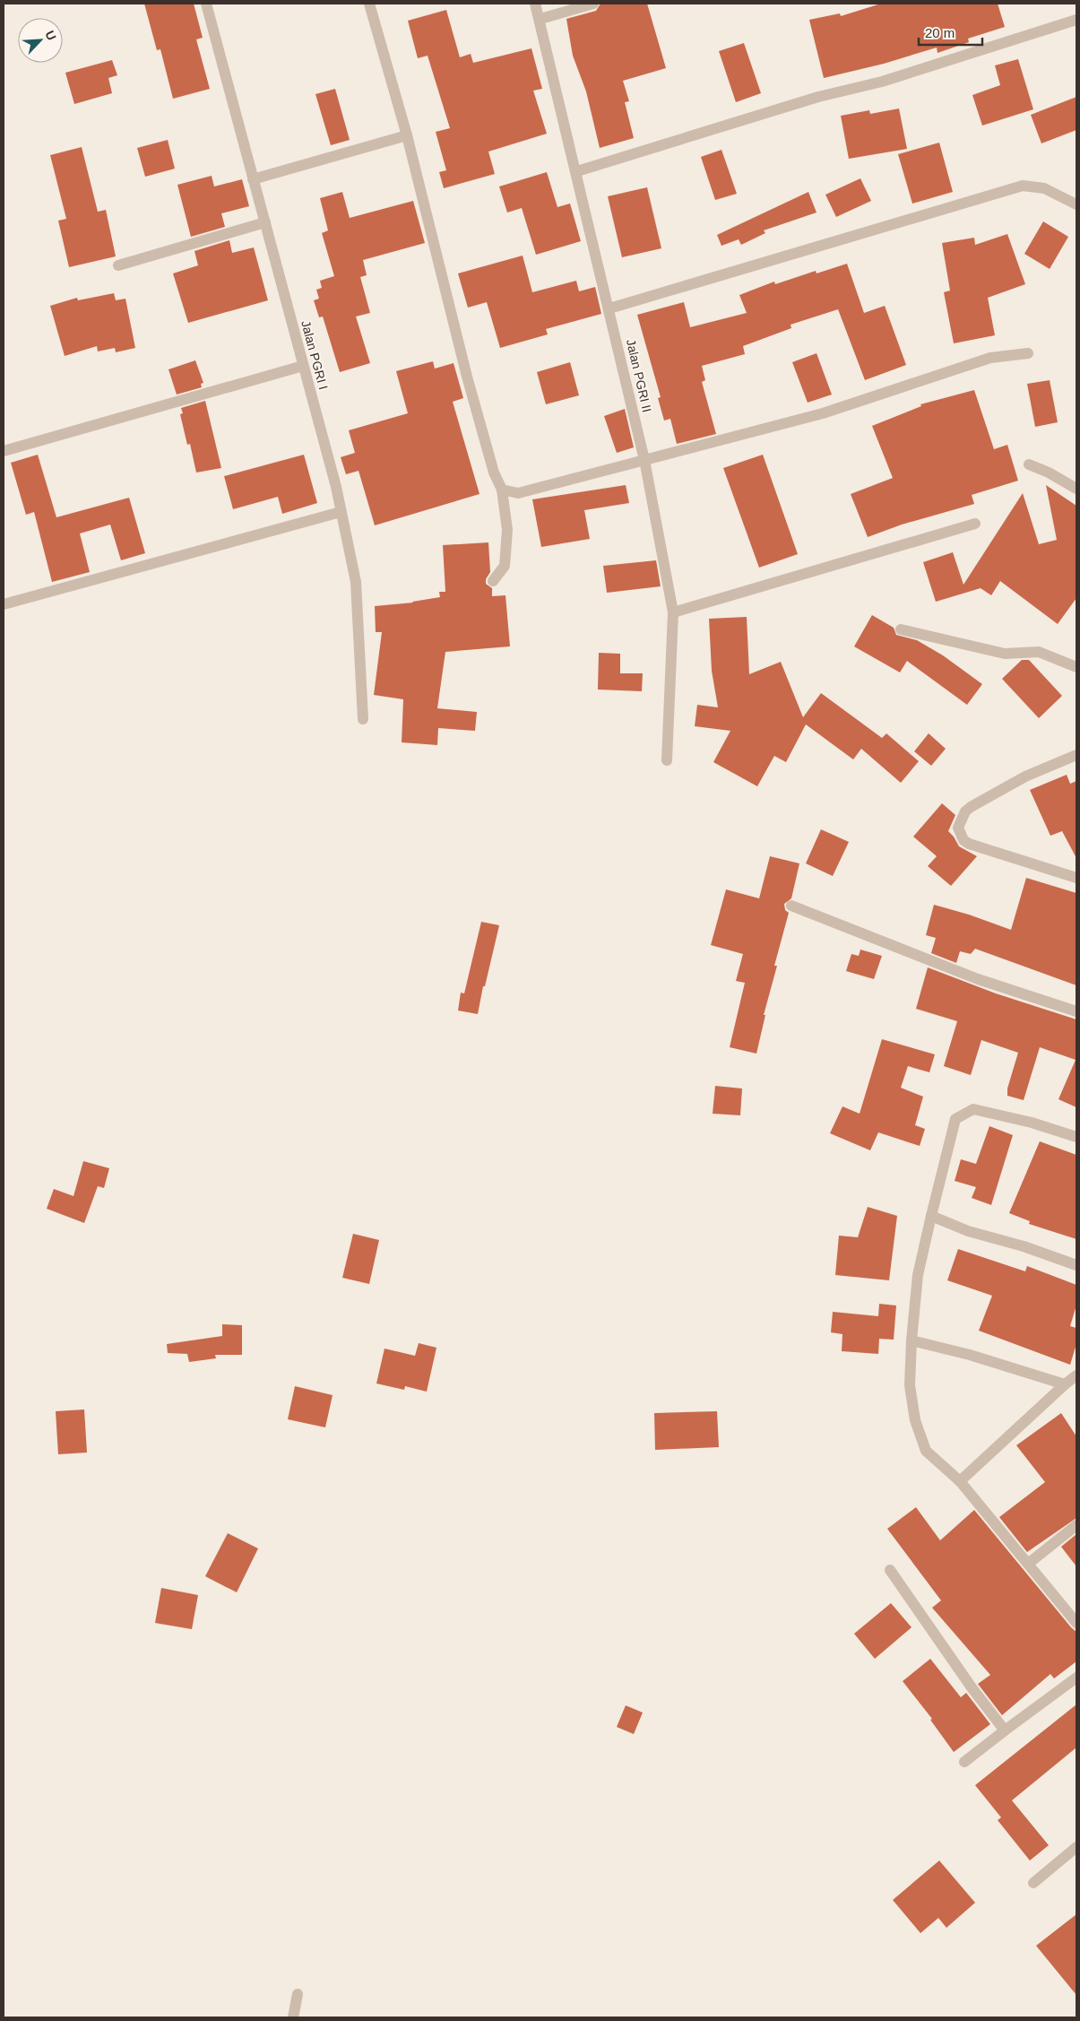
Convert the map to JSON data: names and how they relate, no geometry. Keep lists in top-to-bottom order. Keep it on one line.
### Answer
{"streets":{"street":["Jalan PGRI I","Jalan PGRI II"]},"scale_bar":"20 m","north":"top right"}
